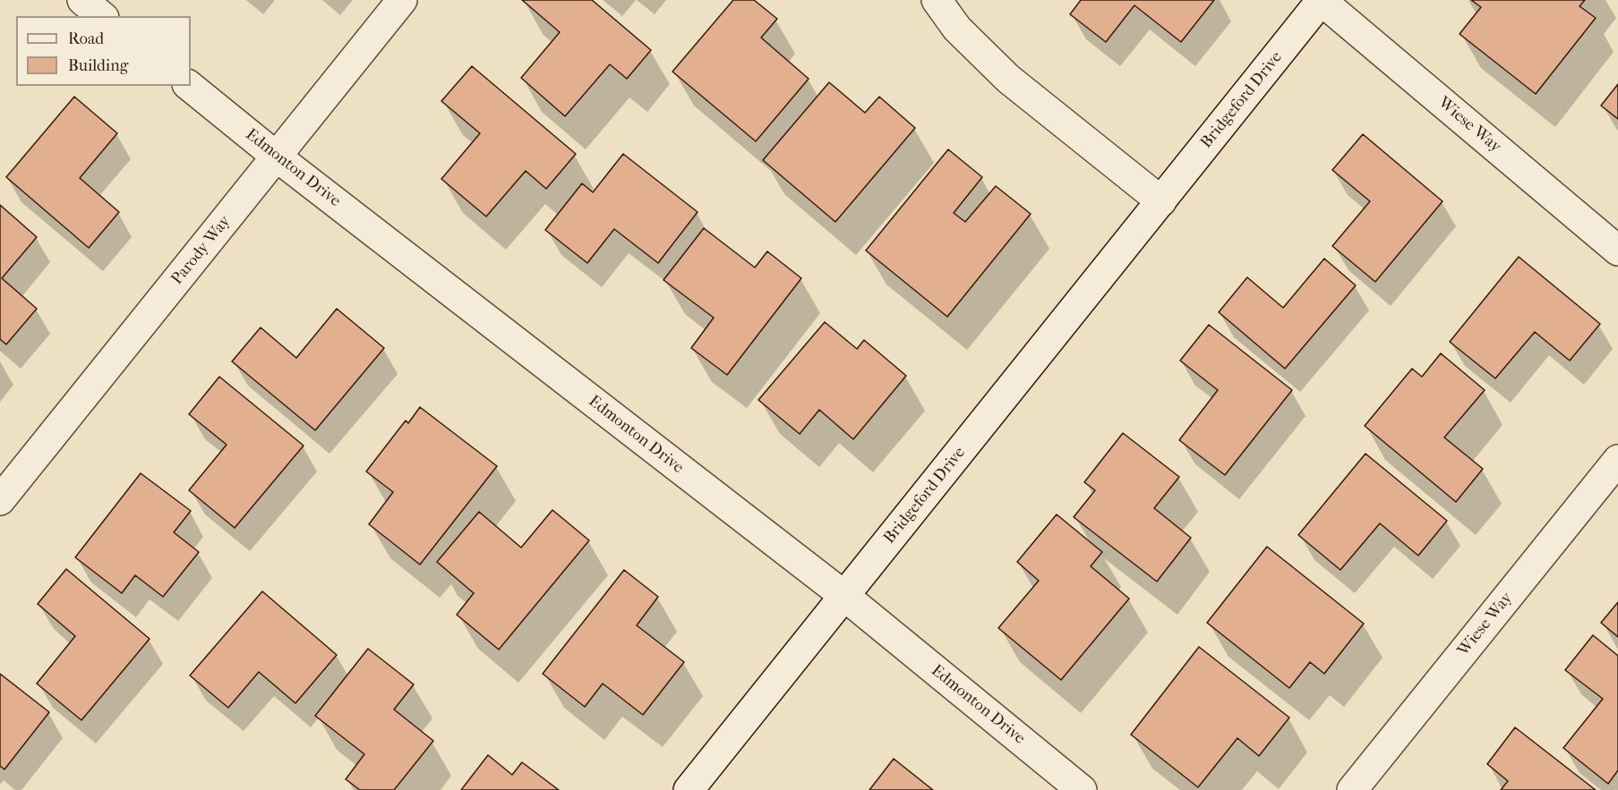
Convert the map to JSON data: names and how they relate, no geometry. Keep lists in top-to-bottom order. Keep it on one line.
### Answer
{"streets":{"street":["Bridgeford Drive","Wiese Way","Edmonton Drive","Parody Way"]},"crossings":[["Bridgeford Drive","Wiese Way"],["Bridgeford Drive","Edmonton Drive"],["Edmonton Drive","Parody Way"]],"legend":["Road","Building"]}
